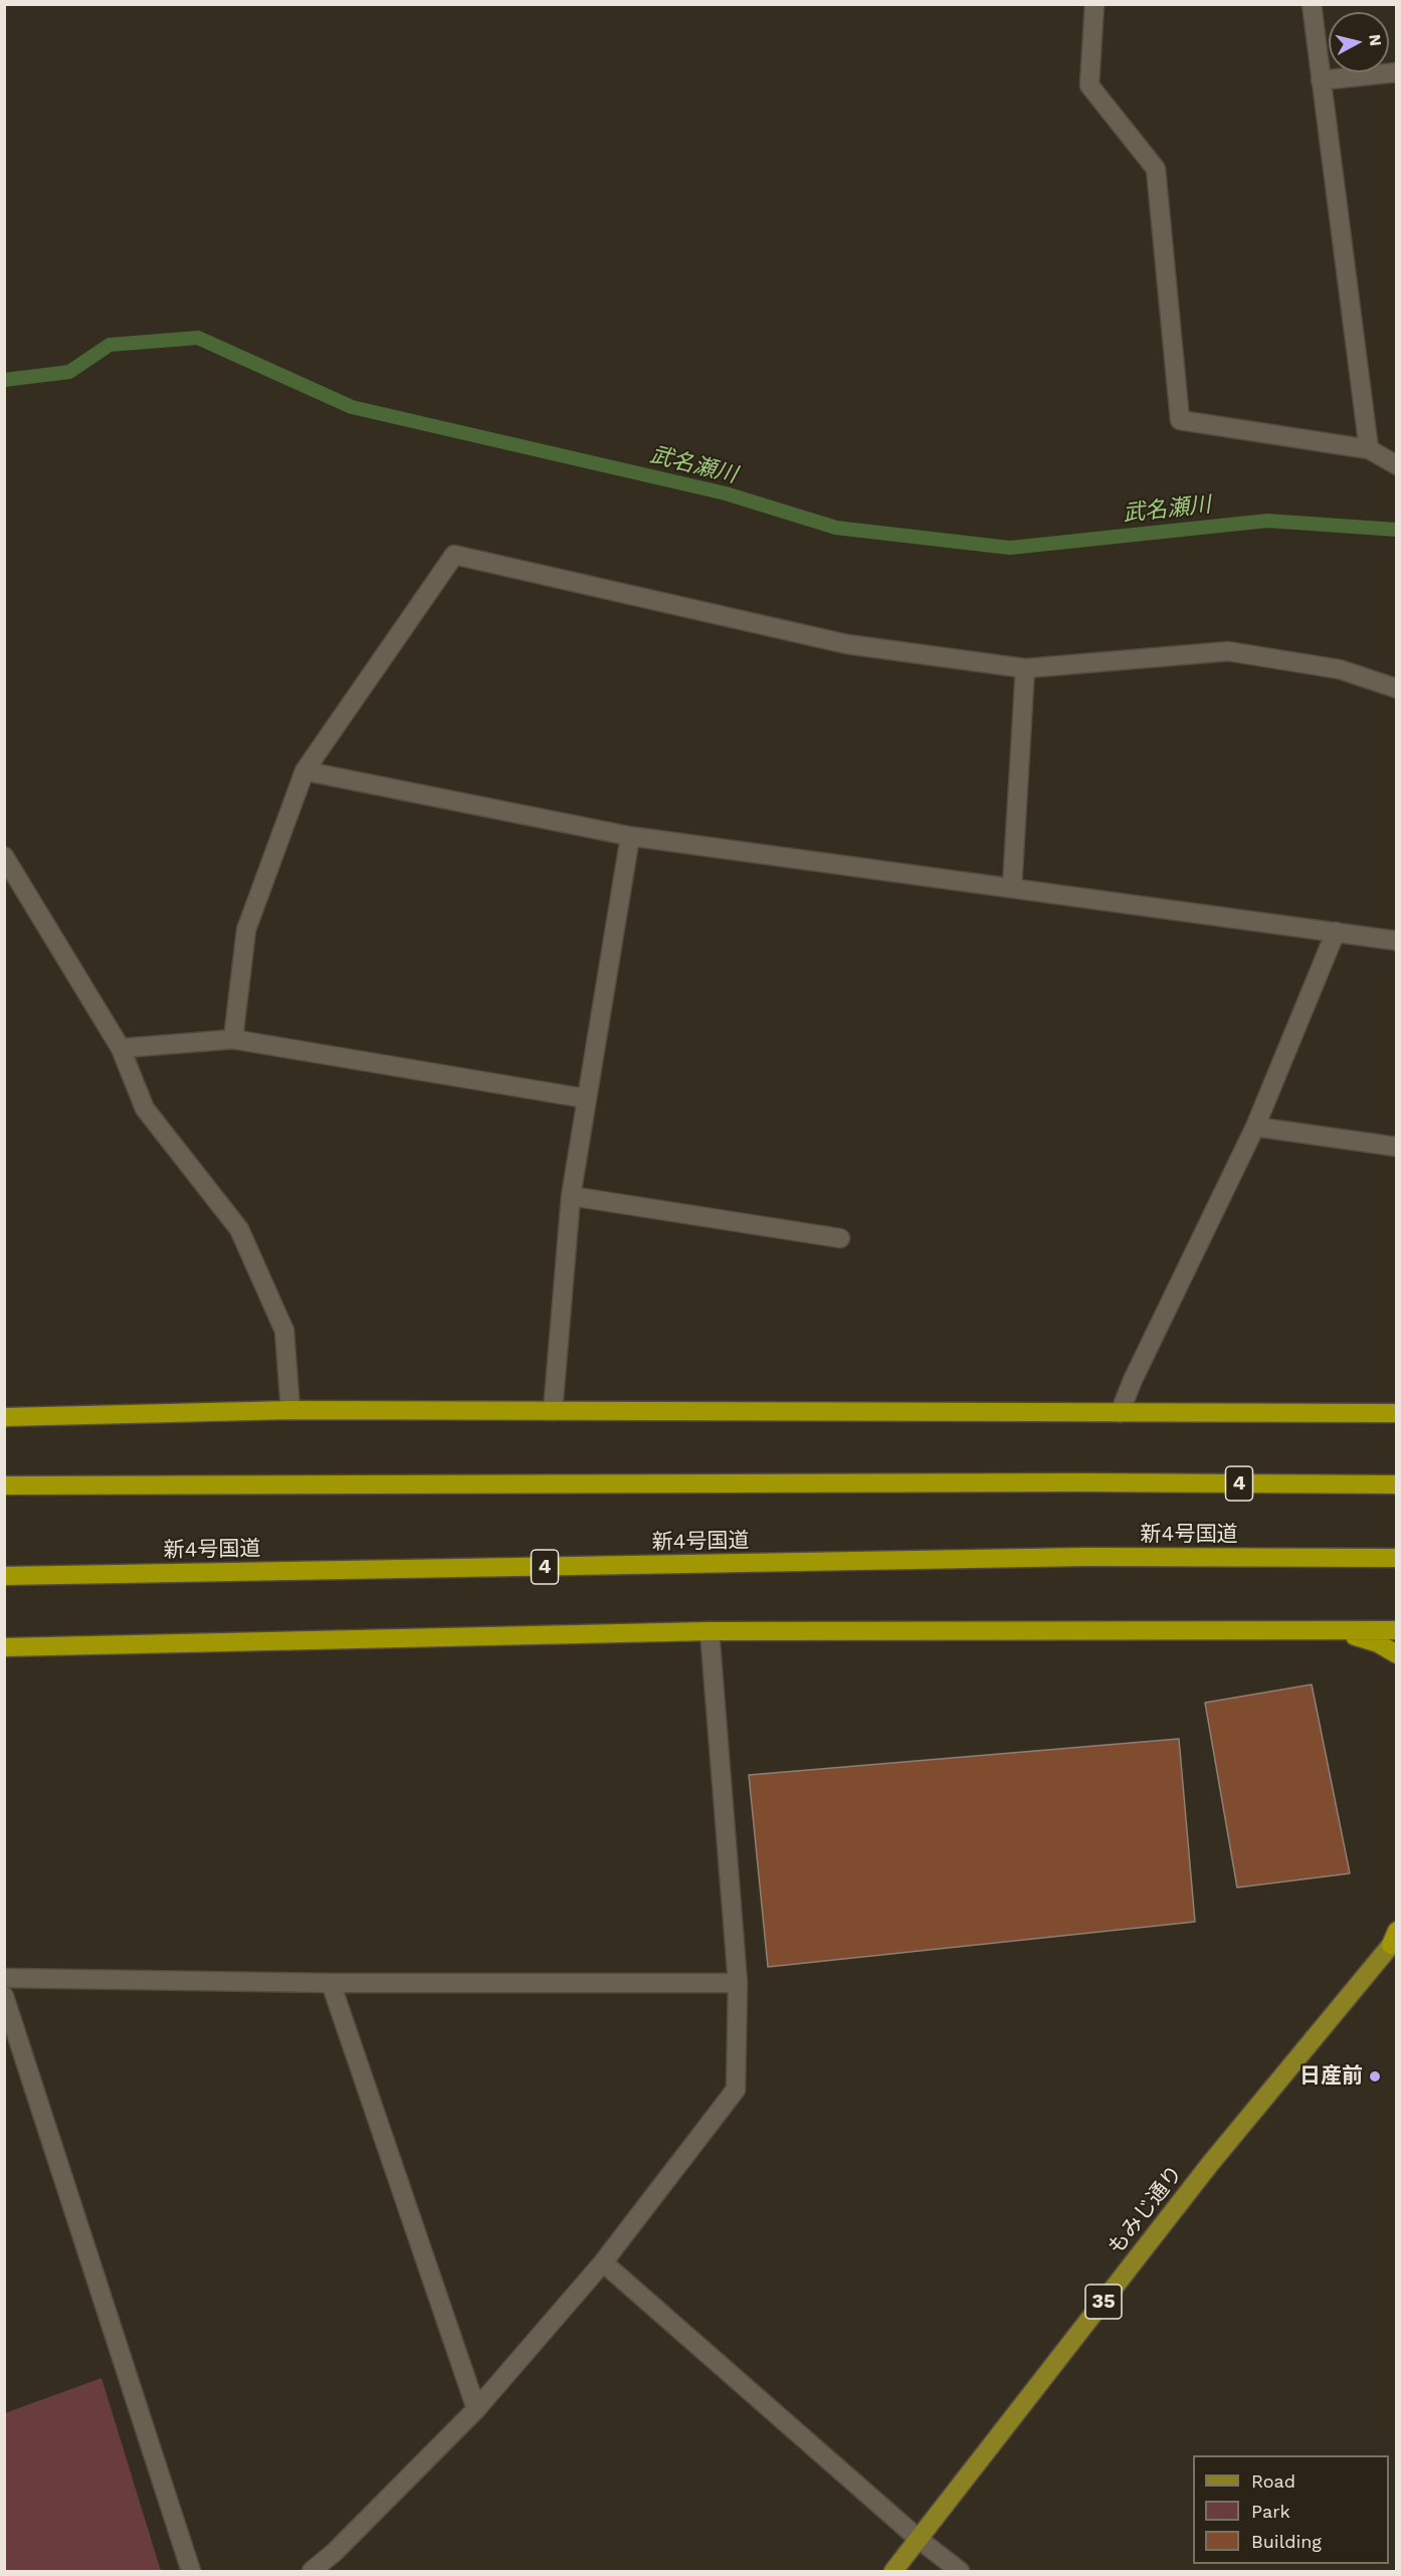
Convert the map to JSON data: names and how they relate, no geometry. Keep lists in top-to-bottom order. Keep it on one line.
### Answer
{"streets":{"highway":["4","新4号国道"],"main road":["もみじ通り","35"]},"water":["武名瀬川"],"places":["日産前"],"legend":["Road","Park","Building"],"north":"right"}
